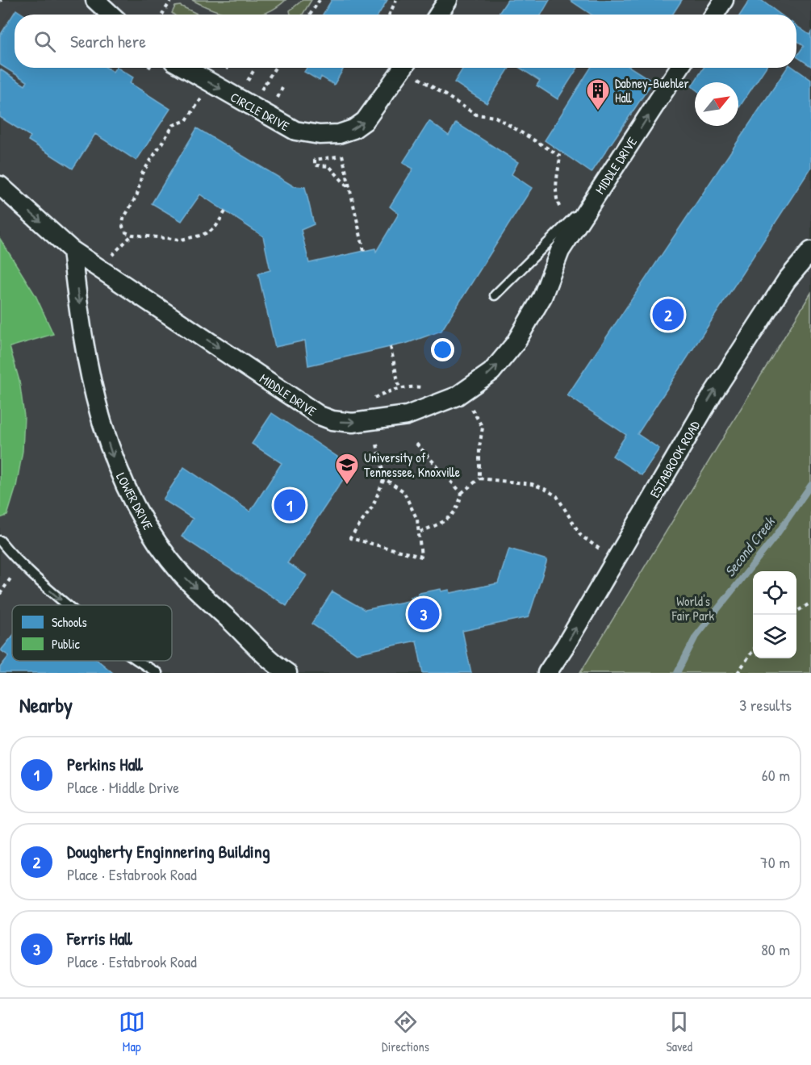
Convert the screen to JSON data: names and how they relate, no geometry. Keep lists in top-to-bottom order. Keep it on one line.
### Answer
{"streets":{"street":["CIRCLE DRIVE","MIDDLE DRIVE","ESTABROOK ROAD","LOWER DRIVE"]},"crossings":[["MIDDLE DRIVE","LOWER DRIVE"]],"one_way":["CIRCLE DRIVE","ESTABROOK ROAD","LOWER DRIVE"],"water":["Second Creek"],"parks":["World's Fair Park"],"places":{"building":["Dabney-Buehler Hall"],"school or university":["University of Tennessee, Knoxville"]},"legend":["Schools","Public"],"north":"top right","page":{"search":"Search here","pins":["2","1","3"],"heading":["Nearby","3 results"],"list":[{"mark":"1","name":"Perkins Hall","note":"Place · Middle Drive","value":"60 m"},{"mark":"2","name":"Dougherty Enginnering Building","note":"Place · Estabrook Road","value":"70 m"},{"mark":"3","name":"Ferris Hall","note":"Place · Estabrook Road","value":"80 m"}],"nav":["Map","Directions","Saved"]}}
